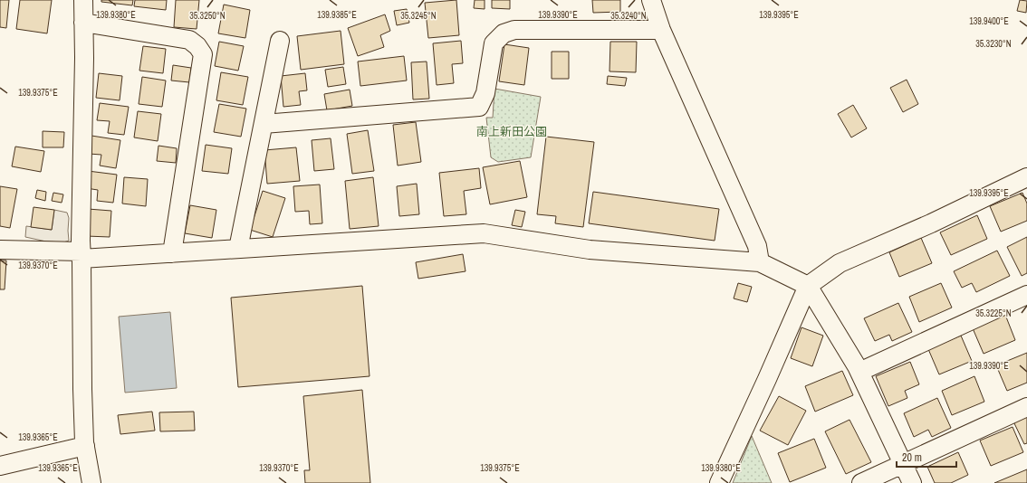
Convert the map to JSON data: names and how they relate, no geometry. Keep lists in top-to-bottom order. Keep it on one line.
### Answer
{"parks":["南上新田公園"],"scale_bar":"20 m","coordinates":["139.9380°E","139.9395°E","139.9385°E","139.9390°E","35.3250°N","35.3245°N","35.3240°N","139.9400°E","35.3230°N","139.9375°E","139.9370°E","35.3225°N","139.9365°E"]}
